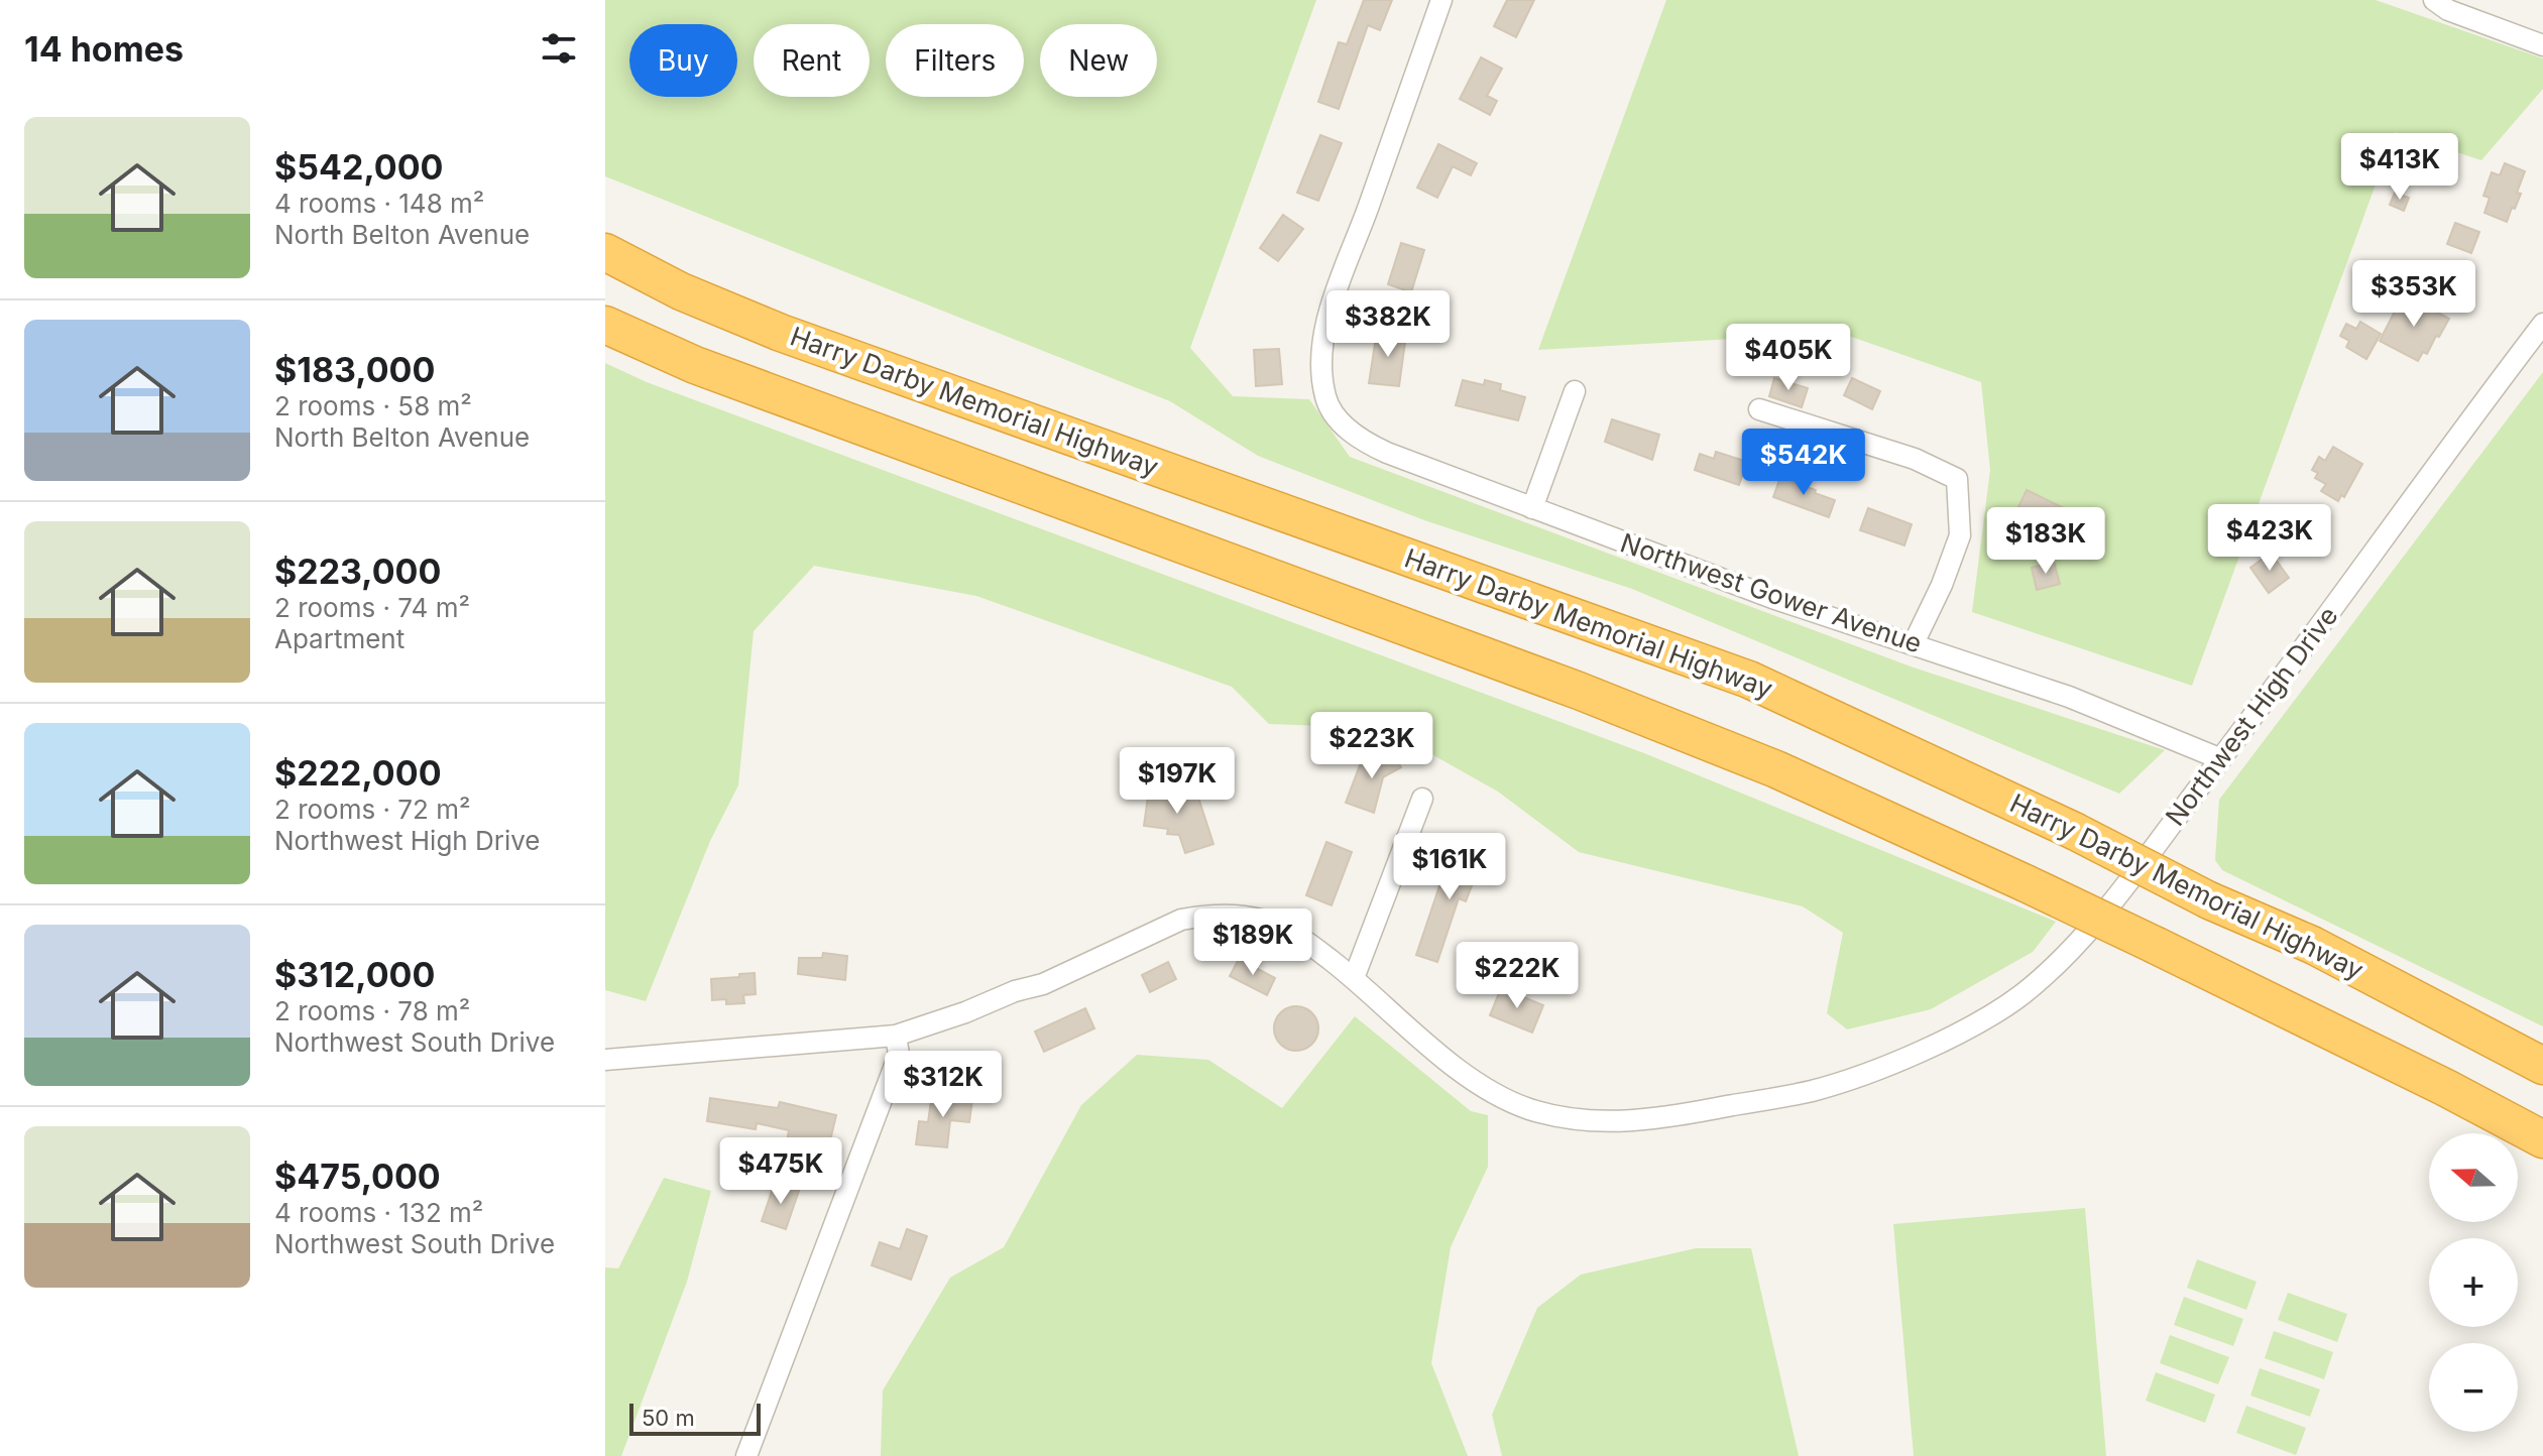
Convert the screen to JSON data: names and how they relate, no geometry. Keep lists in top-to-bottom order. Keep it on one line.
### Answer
{"streets":{"highway":["Harry Darby Memorial Highway"],"street":["Northwest Gower Avenue","Northwest High Drive"]},"crossings":[["Northwest Gower Avenue","Northwest High Drive"]],"scale_bar":"50 m","north":"left","page":{"heading":"14 homes","chip":["Buy","Rent","Filters","New"],"list":[{"name":"$542,000","note":"4 rooms · 148 m² · North Belton Avenue"},{"name":"$183,000","note":"2 rooms · 58 m² · North Belton Avenue"},{"name":"$223,000","note":"2 rooms · 74 m² · Apartment"},{"name":"$222,000","note":"2 rooms · 72 m² · Northwest High Drive"},{"name":"$312,000","note":"2 rooms · 78 m² · Northwest South Drive"},{"name":"$475,000","note":"4 rooms · 132 m² · Northwest South Drive"}],"price":["$413K","$353K","$382K","$405K","$542K","$423K","$183K","$223K","$197K","$161K","$189K","$222K","$312K","$475K"],"map_buttons":["+","−"],"scale":"50 m"}}
